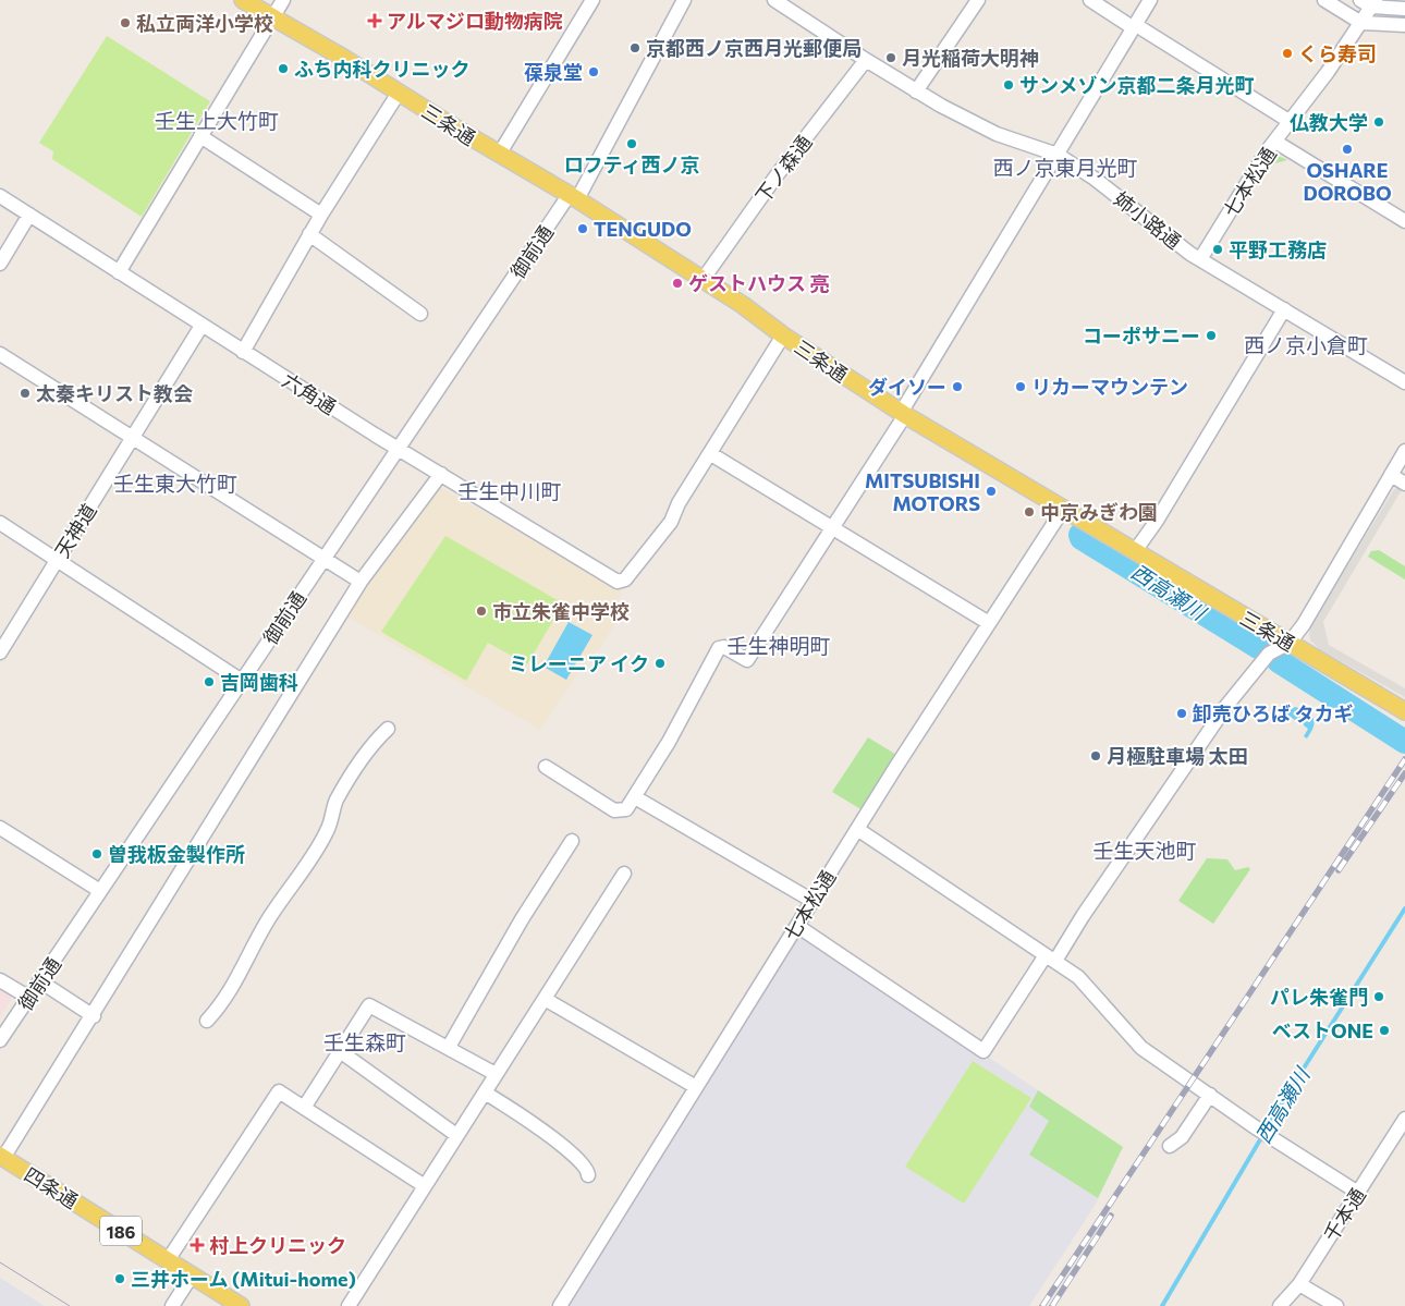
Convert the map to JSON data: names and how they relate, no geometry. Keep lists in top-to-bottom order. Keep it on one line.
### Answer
{"streets":{"main road":["三条通","四条通","186"],"street":["下ノ森通","七本松通","姉小路通","御前通","六角通","天神道","千本通"]},"crossings":[["三条通","下ノ森通"],["三条通","七本松通"],["三条通","御前通"],["下ノ森通","姉小路通"],["七本松通","姉小路通"],["御前通","六角通"],["六角通","天神道"]],"districts":["壬生上大竹町","西ノ京東月光町","西ノ京小倉町","壬生東大竹町","壬生中川町","壬生神明町","壬生天池町","壬生森町"],"water":["西高瀬川"],"places":{"health":["アルマジロ動物病院","村上クリニック"],"other":["私立両洋小学校","京都西ノ京西月光郵便局","くら寿司","月光稲荷大明神","ふち内科クリニック","葆泉堂","サンメゾン京都二条月光町","仏教大学","ロフティ西ノ京","OSHARE DOROBO","TENGUDO","平野工務店","ゲストハウス 亮","コーポサニー","ダイソー","リカーマウンテン","太秦キリスト教会","MITSUBISHI MOTORS","中京みぎわ園","市立朱雀中学校","ミレーニア イク","吉岡歯科","卸売ひろば タカギ","月極駐車場 太田","曽我板金製作所","パレ朱雀門","ベストONE","三井ホーム (Mitui-home)"]}}
